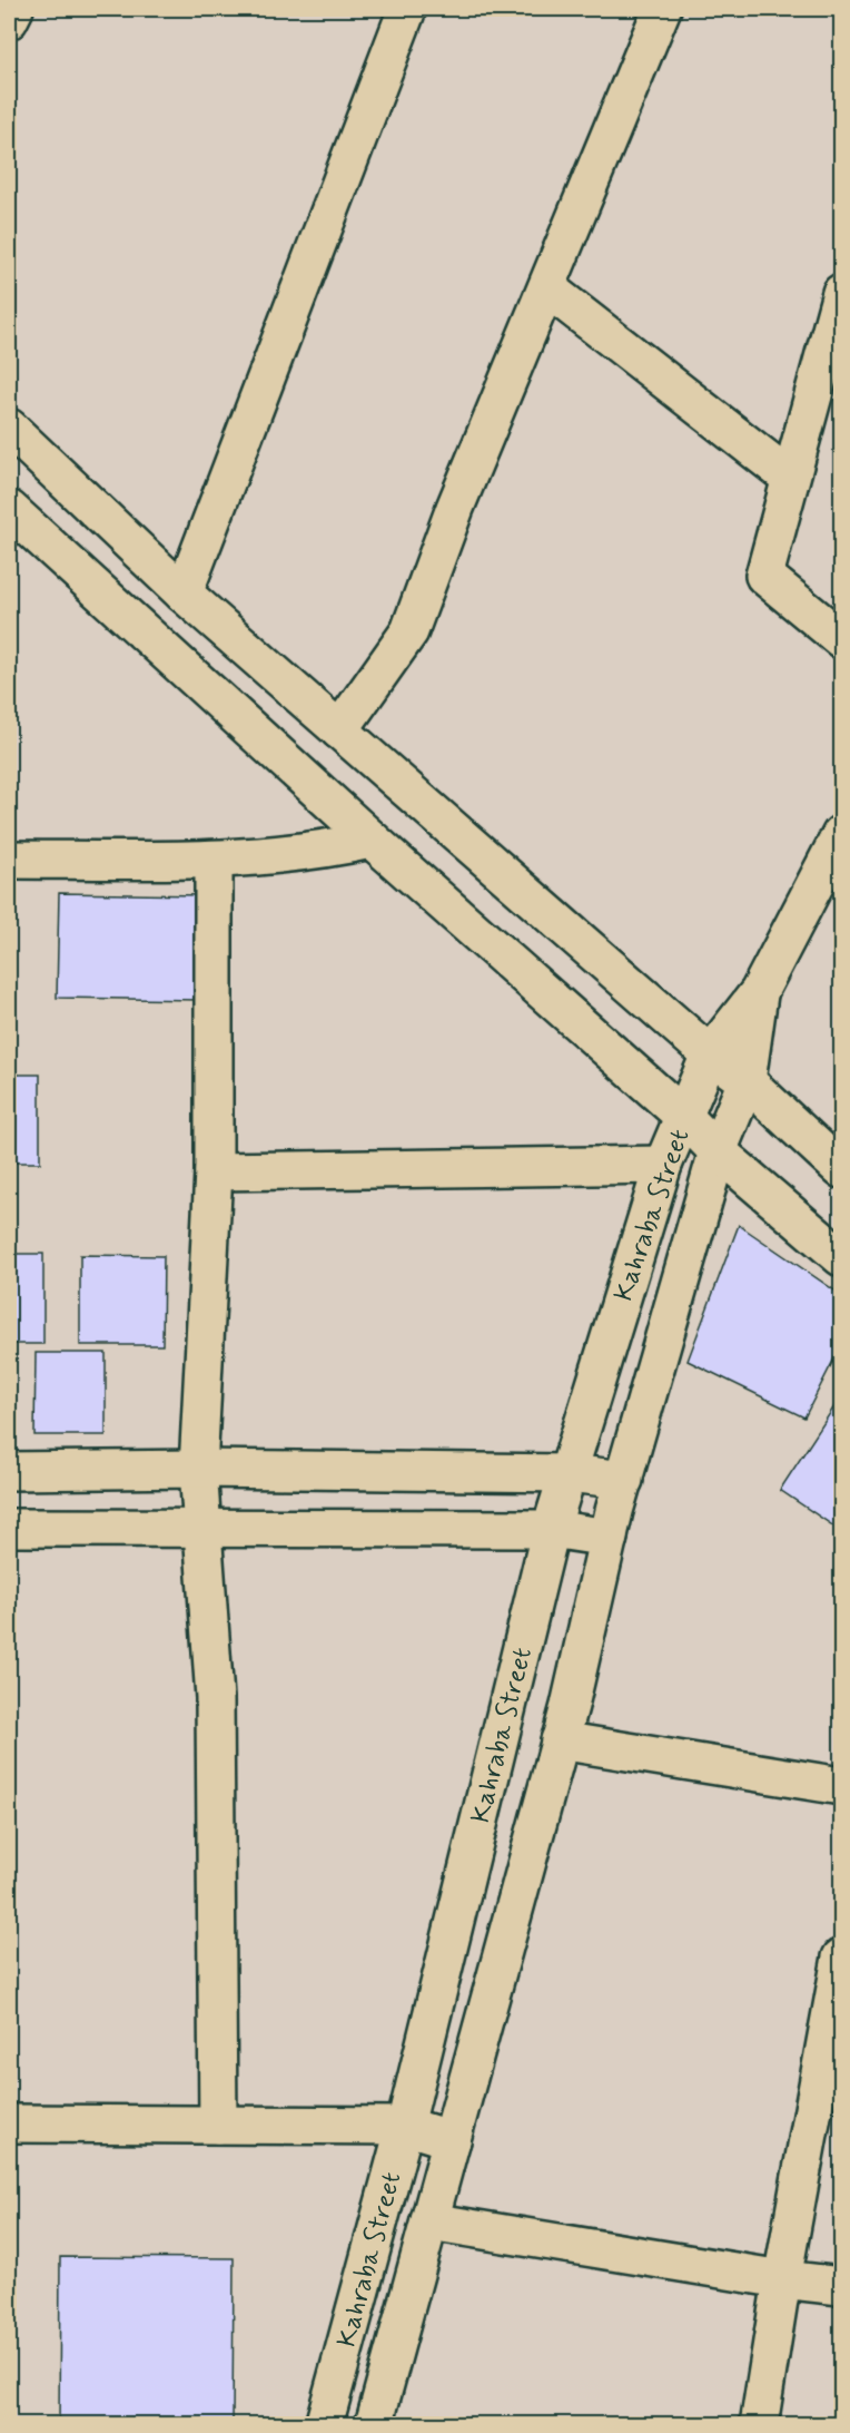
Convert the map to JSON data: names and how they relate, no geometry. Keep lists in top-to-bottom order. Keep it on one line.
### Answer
{"streets":{"street":["Kahraba Street"]}}
